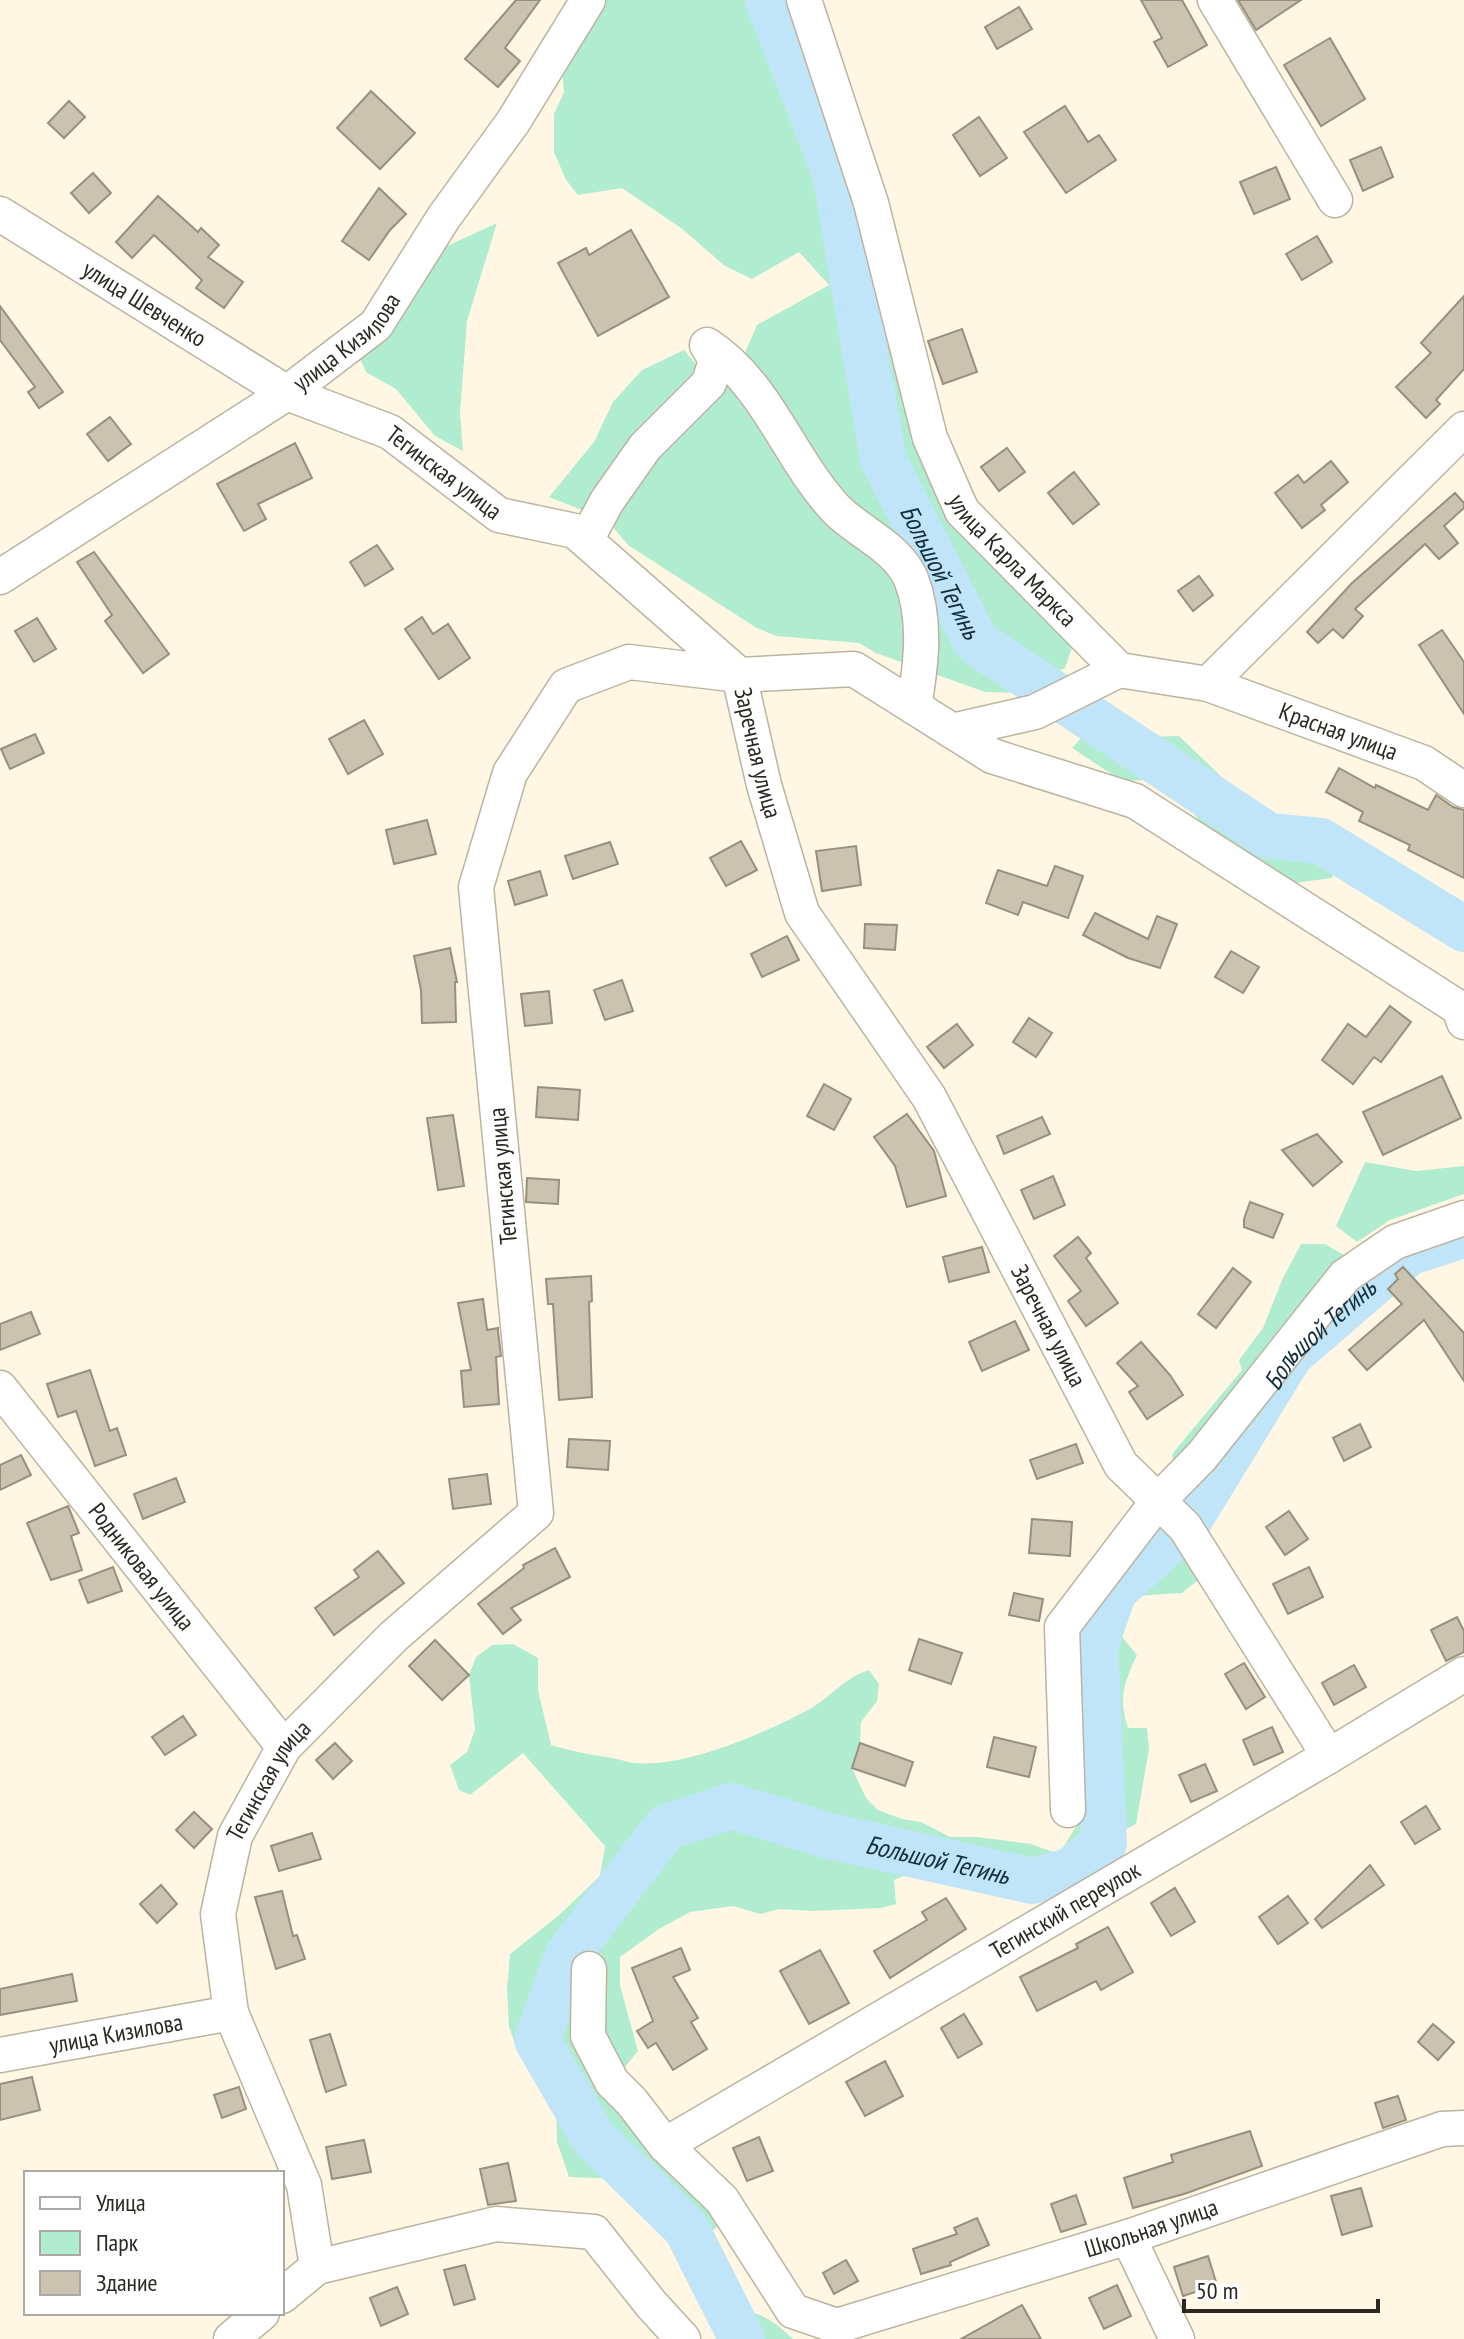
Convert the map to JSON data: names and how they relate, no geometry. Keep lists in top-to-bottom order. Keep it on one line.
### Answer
{"streets":{"street":["улица Шевченко","улица Кизилова","Тегинская улица","улица Карла Маркса","Красная улица","Заречная улица","Родниковая улица","Тегинский переулок","Школьная улица"]},"crossings":[["улица Шевченко","улица Кизилова"],["улица Шевченко","Тегинская улица"],["улица Кизилова","Тегинская улица"],["Тегинская улица","Заречная улица"],["Тегинская улица","Родниковая улица"],["Заречная улица","Тегинский переулок"],["Тегинский переулок","Школьная улица"]],"water":["Большой Тегинь"],"legend":["Улица","Парк","Здание"],"scale_bar":"50 m"}
